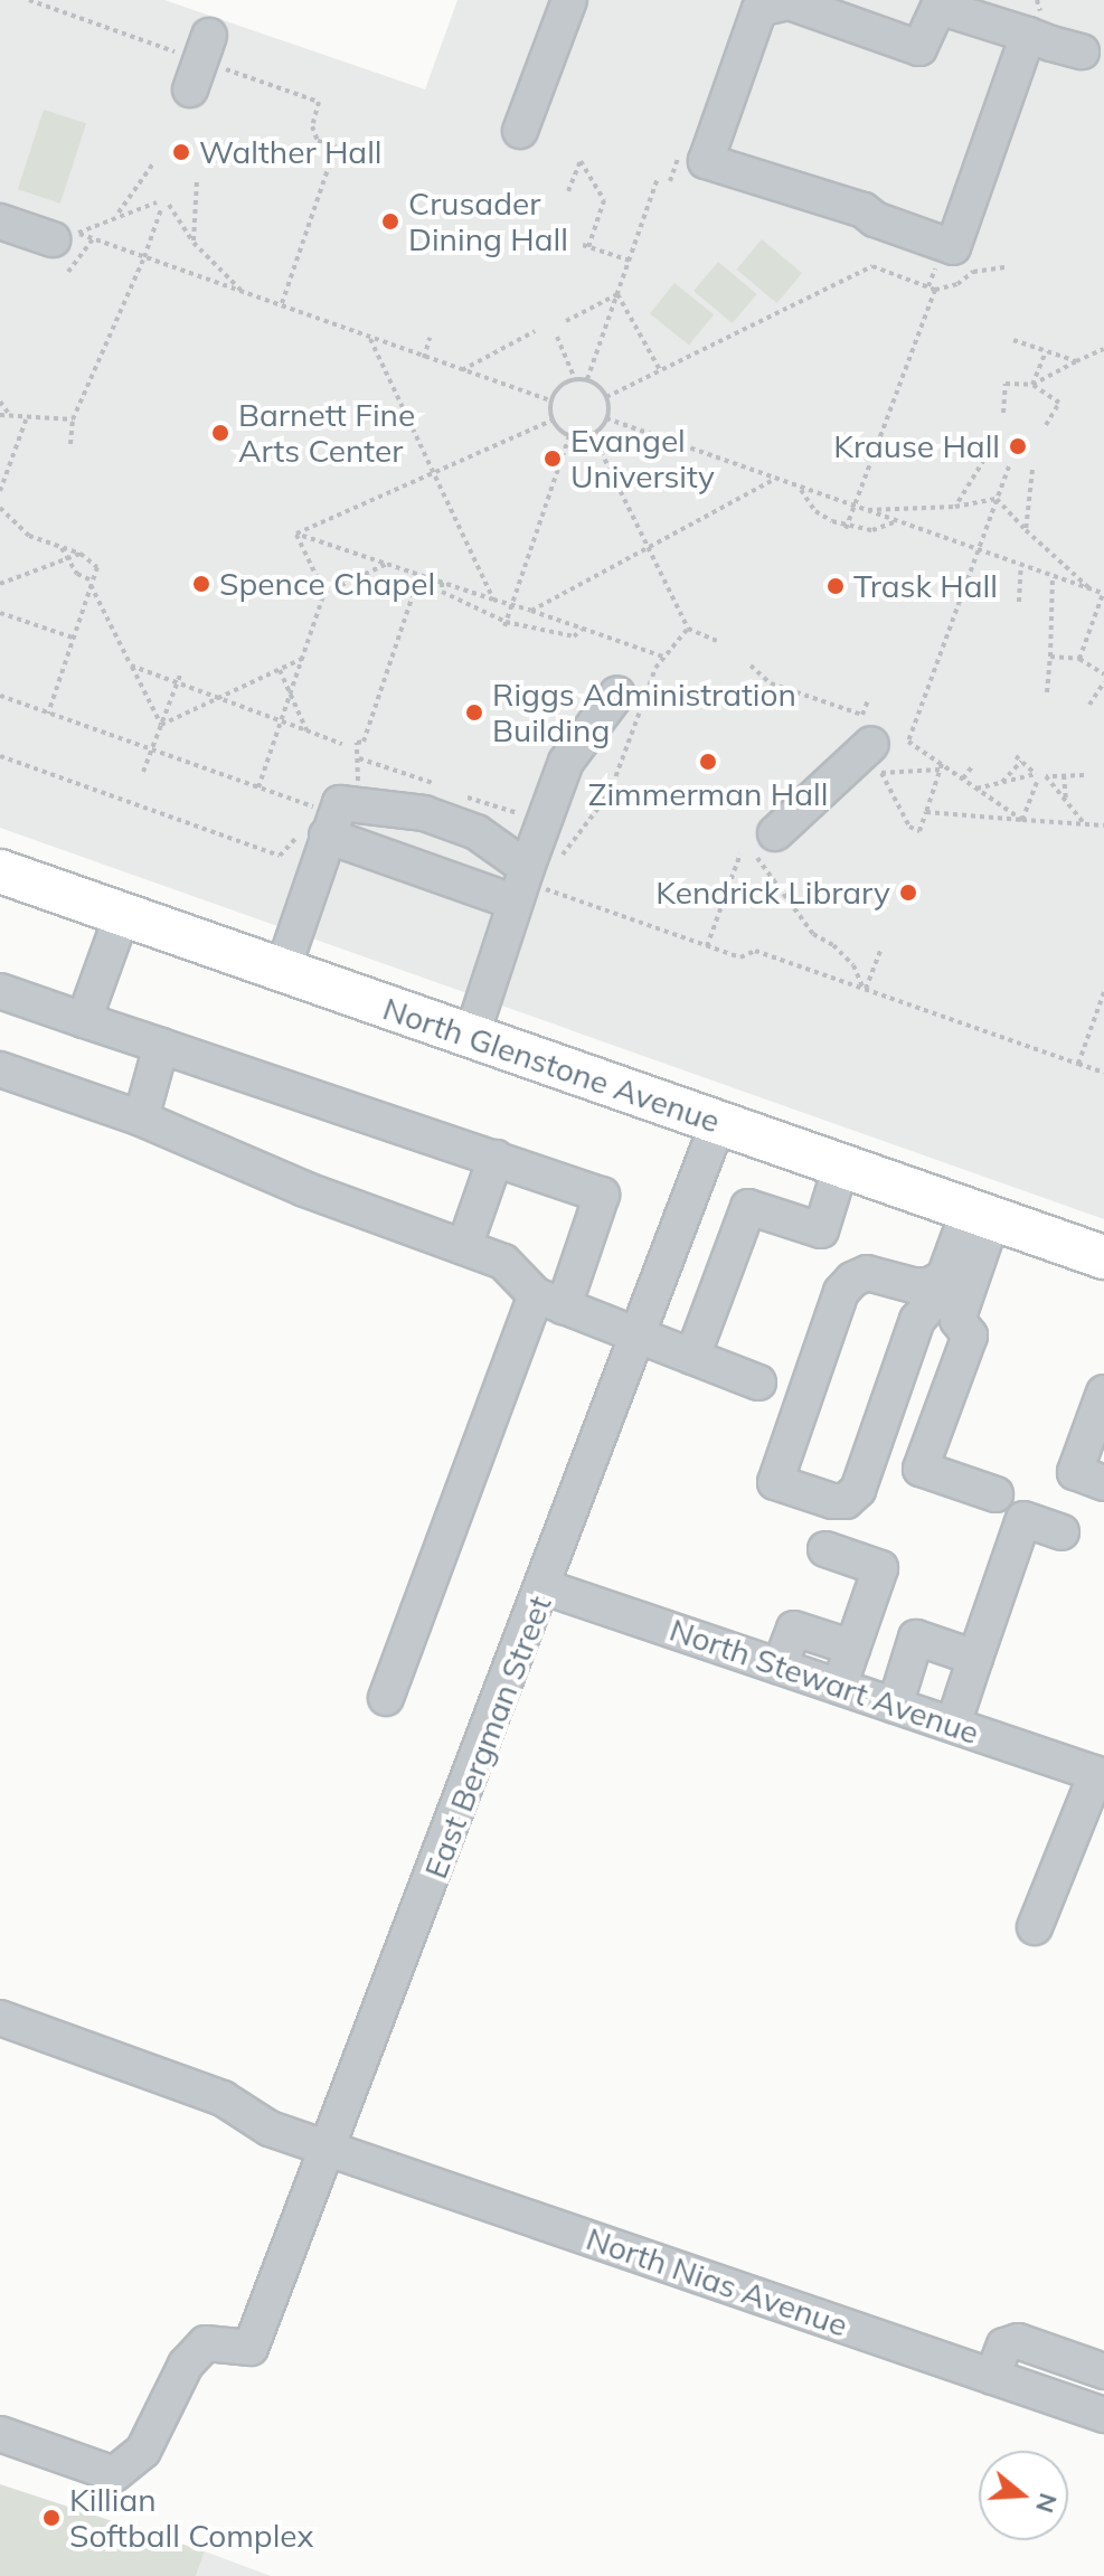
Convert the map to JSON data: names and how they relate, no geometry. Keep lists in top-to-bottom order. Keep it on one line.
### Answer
{"streets":{"main road":["North Glenstone Avenue"],"street":["North Stewart Avenue","East Bergman Street","North Nias Avenue"]},"crossings":[["North Glenstone Avenue","East Bergman Street"],["North Stewart Avenue","East Bergman Street"],["East Bergman Street","North Nias Avenue"]],"places":["Walther Hall","Crusader Dining Hall","Barnett Fine Arts Center","Krause Hall","Evangel University","Spence Chapel","Trask Hall","Riggs Administration Building","Zimmerman Hall","Kendrick Library","Killian Softball Complex"],"north":"right"}
